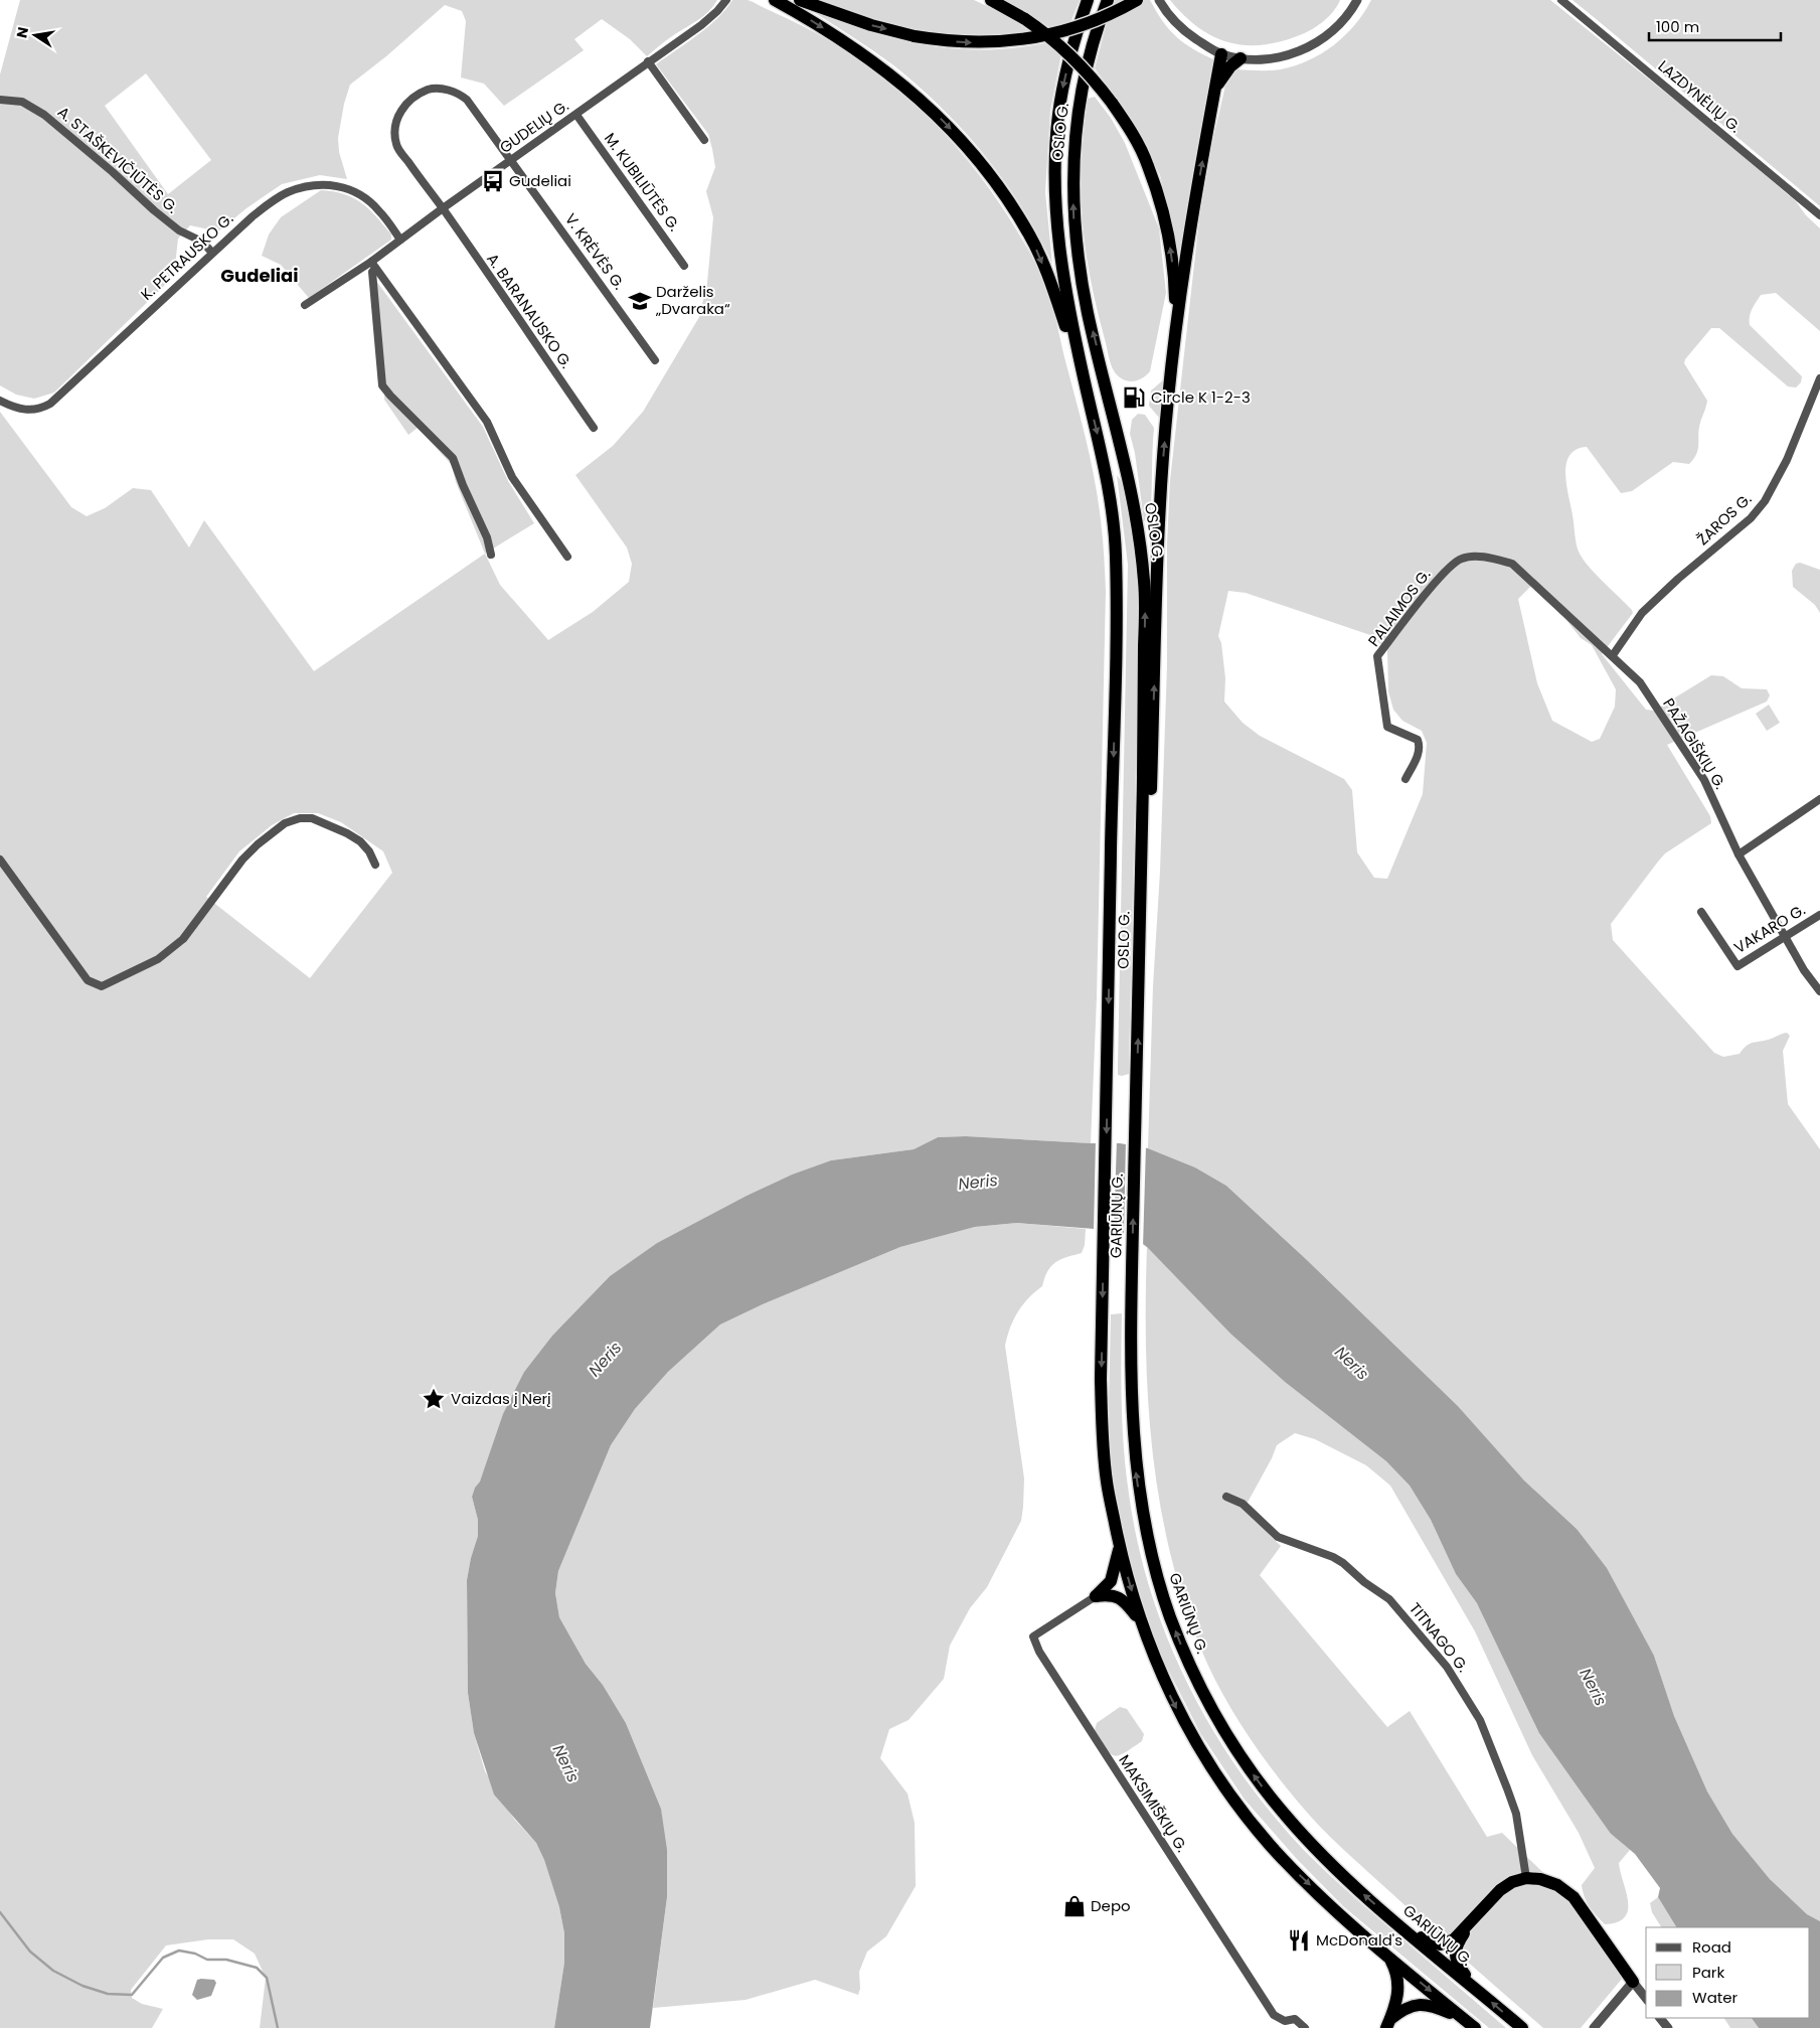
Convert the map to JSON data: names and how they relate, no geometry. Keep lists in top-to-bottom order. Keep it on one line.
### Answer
{"streets":{"highway":["OSLO G.","GARIŪNŲ G."],"street":["LAZDYNĖLIŲ G.","GUDELIŲ G.","A. STAŠKEVIČIŪTĖS G.","M. KUBILIŪTĖS G.","V. KRĖVĖS G.","K. PETRAUSKO G.","A. BARANAUSKO G.","ŽAROS G.","PALAIMOS G.","PAŽAGIŠKIŲ G.","VAKARO G.","TITNAGO G.","MAKSIMIŠKIŲ G."]},"crossings":[["GUDELIŲ G.","M. KUBILIŪTĖS G."],["GUDELIŲ G.","V. KRĖVĖS G."],["GUDELIŲ G.","K. PETRAUSKO G."],["GUDELIŲ G.","A. BARANAUSKO G."],["OSLO G.","GARIŪNŲ G."],["A. STAŠKEVIČIŪTĖS G.","K. PETRAUSKO G."],["V. KRĖVĖS G.","A. BARANAUSKO G."],["ŽAROS G.","PAŽAGIŠKIŲ G."],["PALAIMOS G.","PAŽAGIŠKIŲ G."],["PAŽAGIŠKIŲ G.","VAKARO G."]],"districts":["Gudeliai"],"water":["Neris"],"places":{"bus stop":["Gudeliai"],"school or university":["Darželis „Dvaraka“"],"fuel station":["Circle K 1-2-3"],"place":["Vaizdas į Nerį"],"shop":["Depo"],"restaurant":["McDonald's"]},"legend":["Road","Park","Water"],"scale_bar":"100 m","north":"left"}
